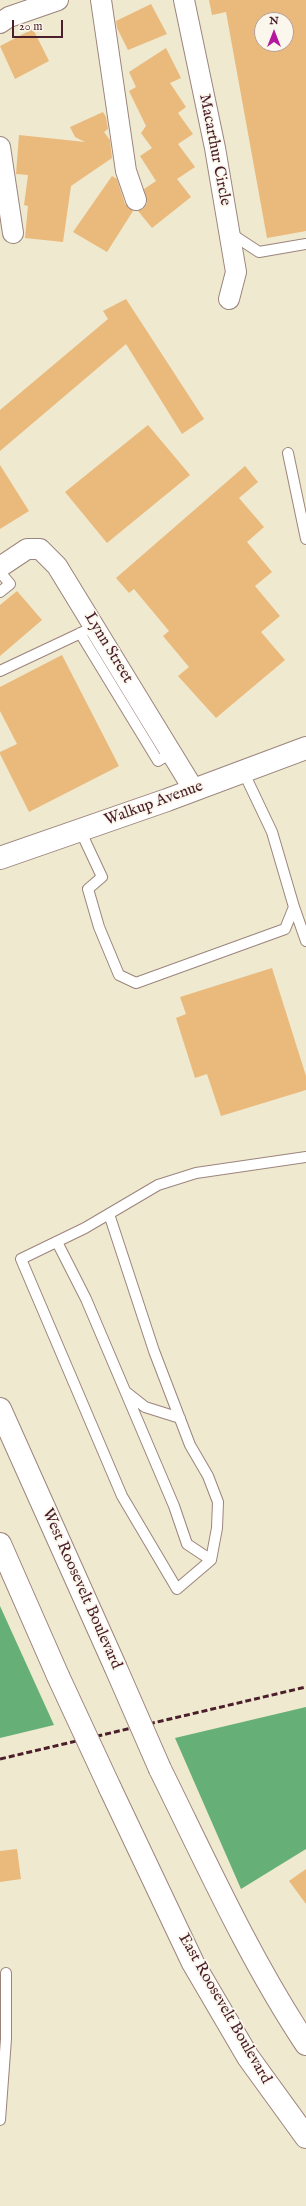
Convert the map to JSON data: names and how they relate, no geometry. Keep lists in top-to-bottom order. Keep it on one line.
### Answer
{"streets":{"main road":["Walkup Avenue","West Roosevelt Boulevard","East Roosevelt Boulevard"],"street":["Macarthur Circle","Lynn Street"]},"crossings":[["Lynn Street","Walkup Avenue"]],"scale_bar":"20 m","north":"top"}
